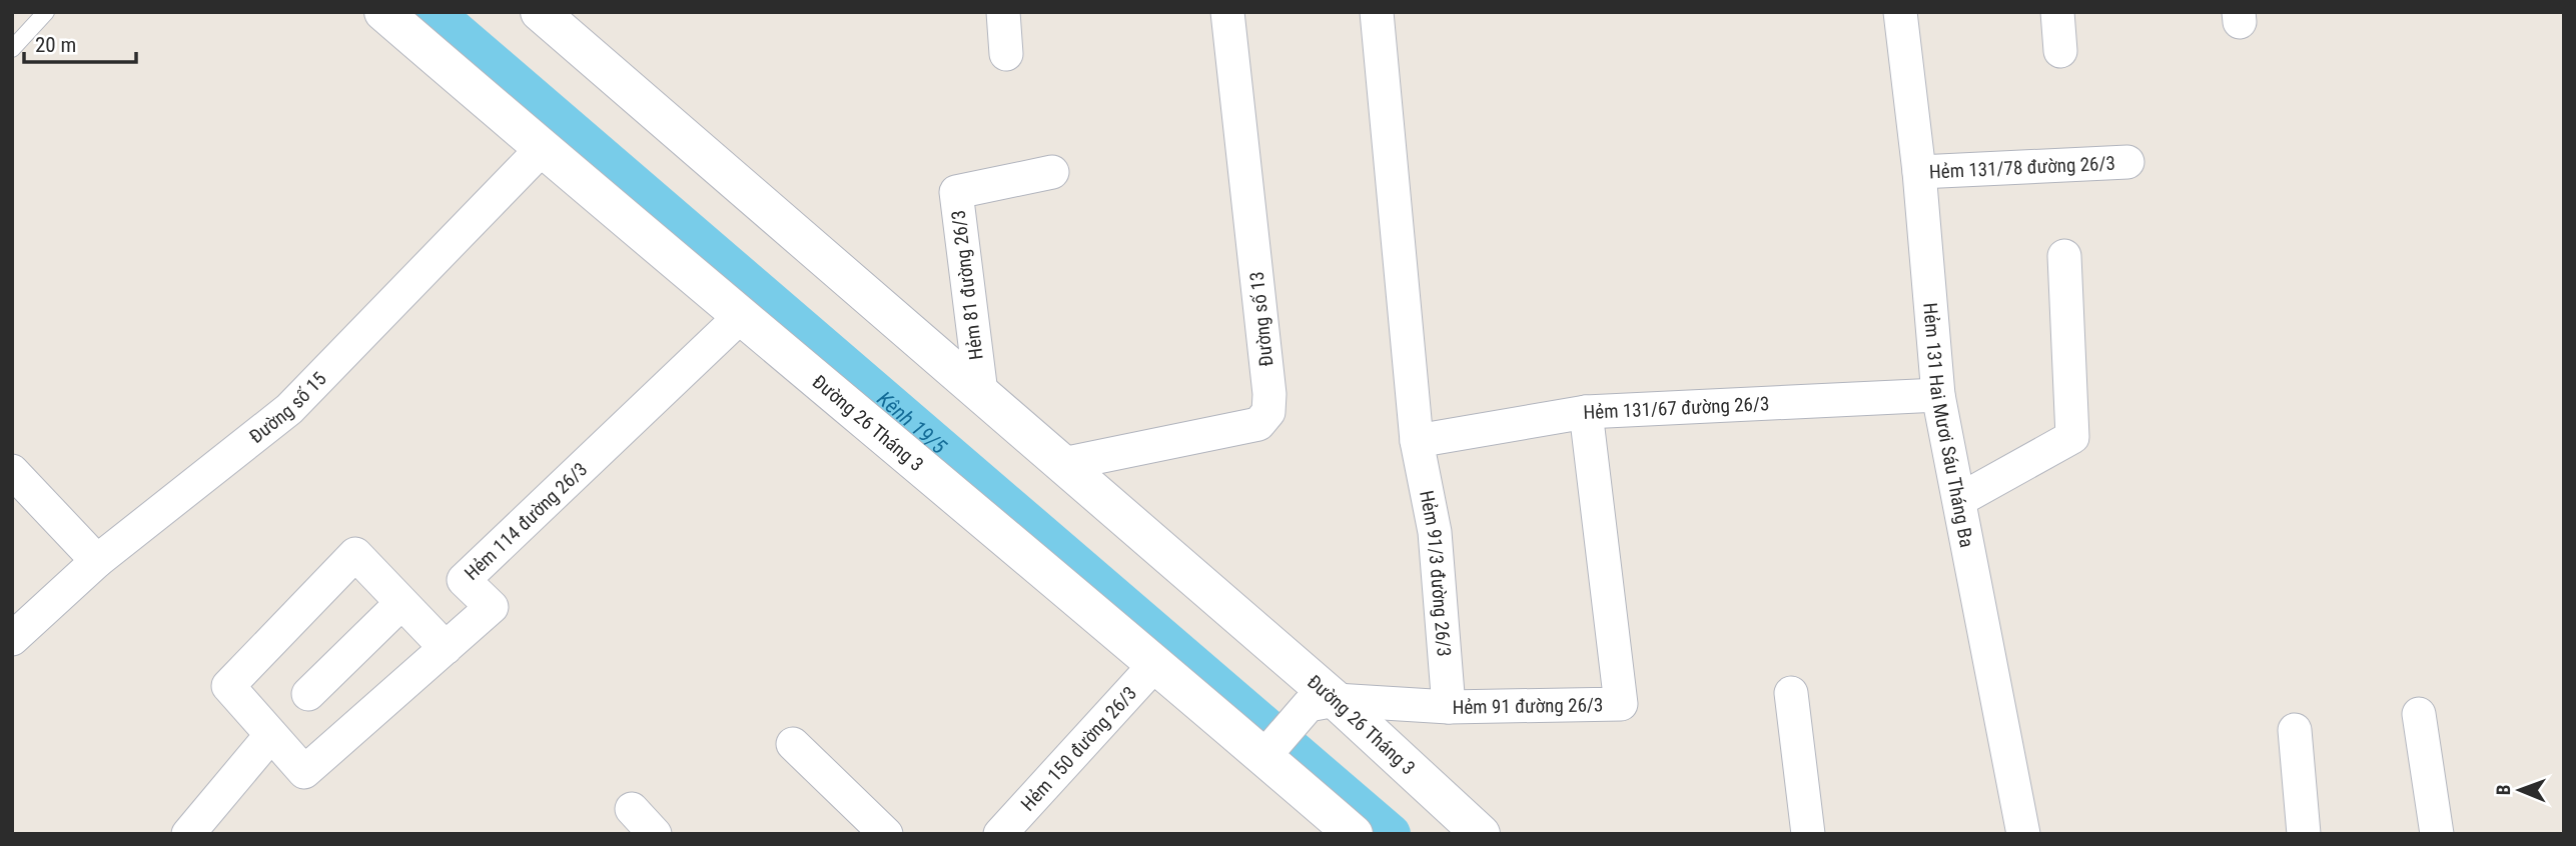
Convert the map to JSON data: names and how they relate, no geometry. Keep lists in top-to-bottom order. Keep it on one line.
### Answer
{"streets":{"street":["Hẻm 131/78 đường 26/3","Hẻm 81 đường 26/3","Đường số 13","Đường số 15","Hẻm 131/67 đường 26/3","Đường 26 Tháng 3","Hẻm 131 Hai Mươi Sáu Tháng Ba","Hẻm 114 đường 26/3","Hẻm 91/3 đường 26/3","Hẻm 91 đường 26/3","Hẻm 150 đường 26/3"]},"crossings":[["Hẻm 131/78 đường 26/3","Hẻm 131 Hai Mươi Sáu Tháng Ba"],["Hẻm 81 đường 26/3","Đường 26 Tháng 3"],["Đường số 13","Đường 26 Tháng 3"],["Đường số 15","Đường 26 Tháng 3"],["Hẻm 131/67 đường 26/3","Hẻm 131 Hai Mươi Sáu Tháng Ba"],["Hẻm 131/67 đường 26/3","Hẻm 91/3 đường 26/3"],["Hẻm 131/67 đường 26/3","Hẻm 91 đường 26/3"],["Đường 26 Tháng 3","Hẻm 114 đường 26/3"],["Đường 26 Tháng 3","Hẻm 91 đường 26/3"],["Đường 26 Tháng 3","Hẻm 150 đường 26/3"],["Hẻm 91/3 đường 26/3","Hẻm 91 đường 26/3"]],"water":["Kênh 19/5"],"scale_bar":"20 m","north":"left"}
